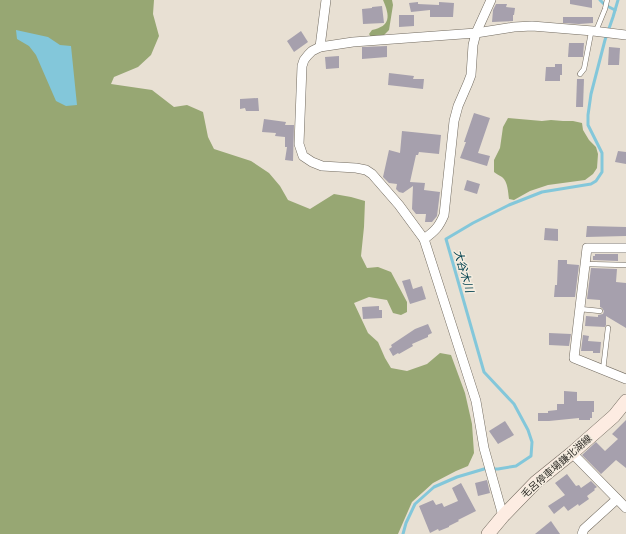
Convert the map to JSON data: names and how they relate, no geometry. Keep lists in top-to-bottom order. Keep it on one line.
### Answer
{"streets":{"main road":["毛呂停車場鎌北湖線"]},"water":["大谷木川"]}
